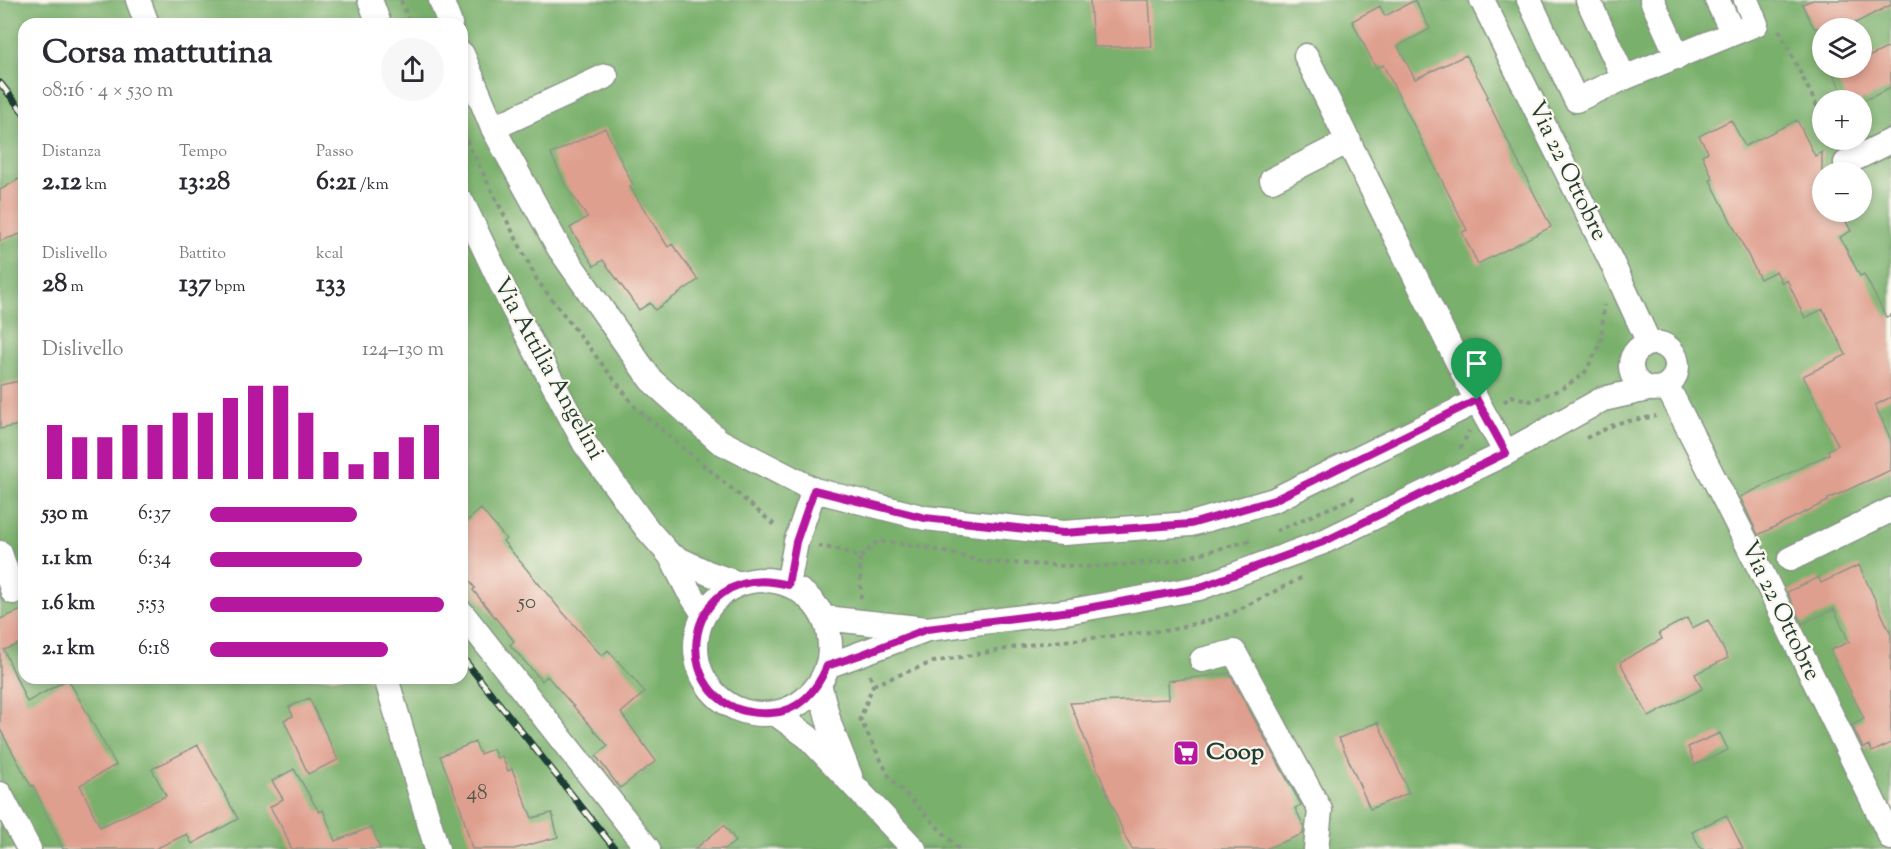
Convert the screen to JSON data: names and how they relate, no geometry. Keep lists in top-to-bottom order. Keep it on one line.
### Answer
{"streets":{"street":["Via 22 Ottobre","Via Attilia Angelini"]},"places":{"supermarket":["Coop"]},"house_numbers":["50","48"],"page":{"map_buttons":["+","−"],"heading":["Corsa mattutina","08:16 · 4 × 530 m"],"stats":[["Distanza","2.12 km"],["Tempo","13:28"],["Passo","6:21 /km"],["Dislivello","28 m"],["Battito","137 bpm"],["kcal","133"]],"chart":["Dislivello","124–130 m"],"list":[{"name":"530 m","note":"6:37"},{"name":"1.1 km","note":"6:34"},{"name":"1.6 km","note":"5:53"},{"name":"2.1 km","note":"6:18"}]}}
